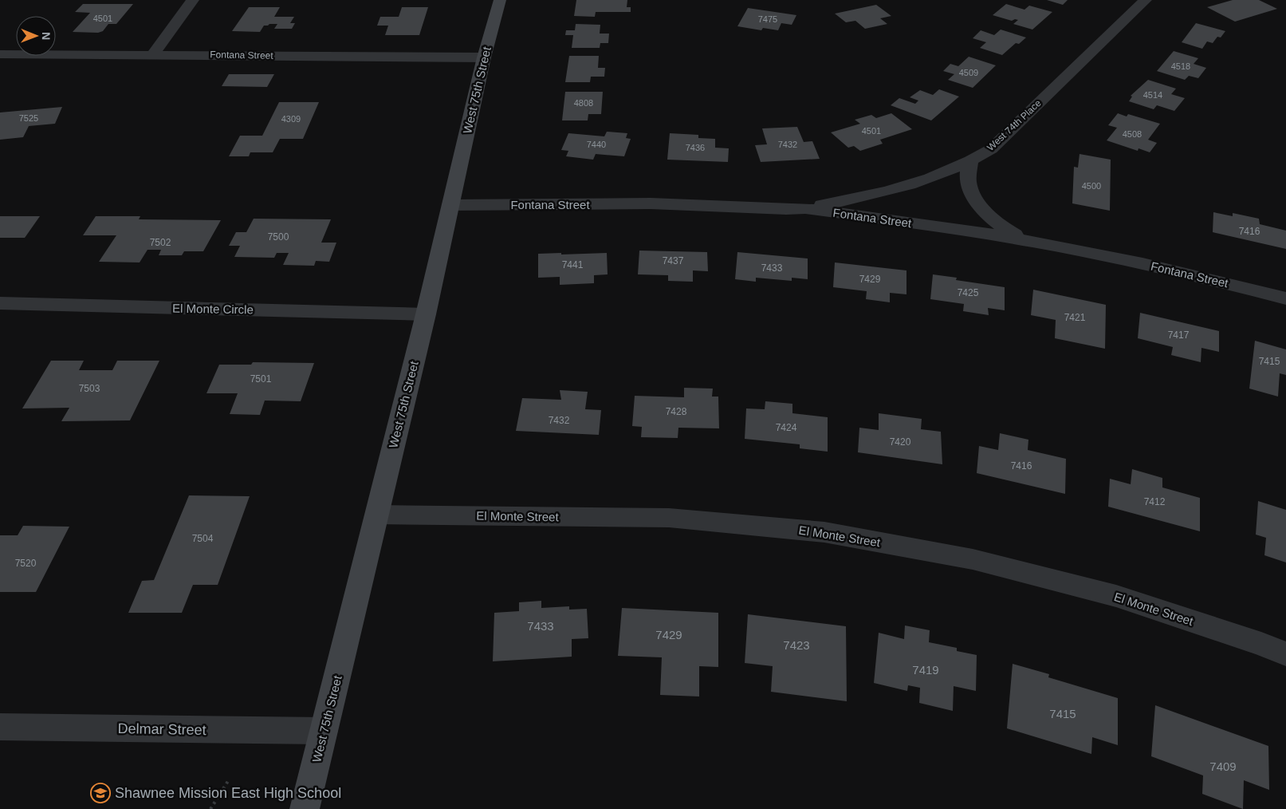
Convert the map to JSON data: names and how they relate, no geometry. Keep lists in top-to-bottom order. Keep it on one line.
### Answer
{"streets":{"main road":["West 75th Street"],"street":["Fontana Street","West 74th Place","El Monte Circle","El Monte Street","Delmar Street"]},"crossings":[["Fontana Street","West 75th Street"],["Fontana Street","West 74th Place"],["West 75th Street","El Monte Circle"],["West 75th Street","El Monte Street"],["West 75th Street","Delmar Street"]],"places":{"school or university":["Shawnee Mission East High School"]},"house_numbers":["4501","7475","4518","4509","4514","4808","7525","4309","4501","4508","7440","7432","7436","4500","7416","7500","7502","7437","7441","7433","7429","7425","7421","7417","7415","7501","7503","7428","7432","7424","7420","7416","7412","7504","7520","7433","7429","7423","7419","7415","7409"],"north":"right"}
